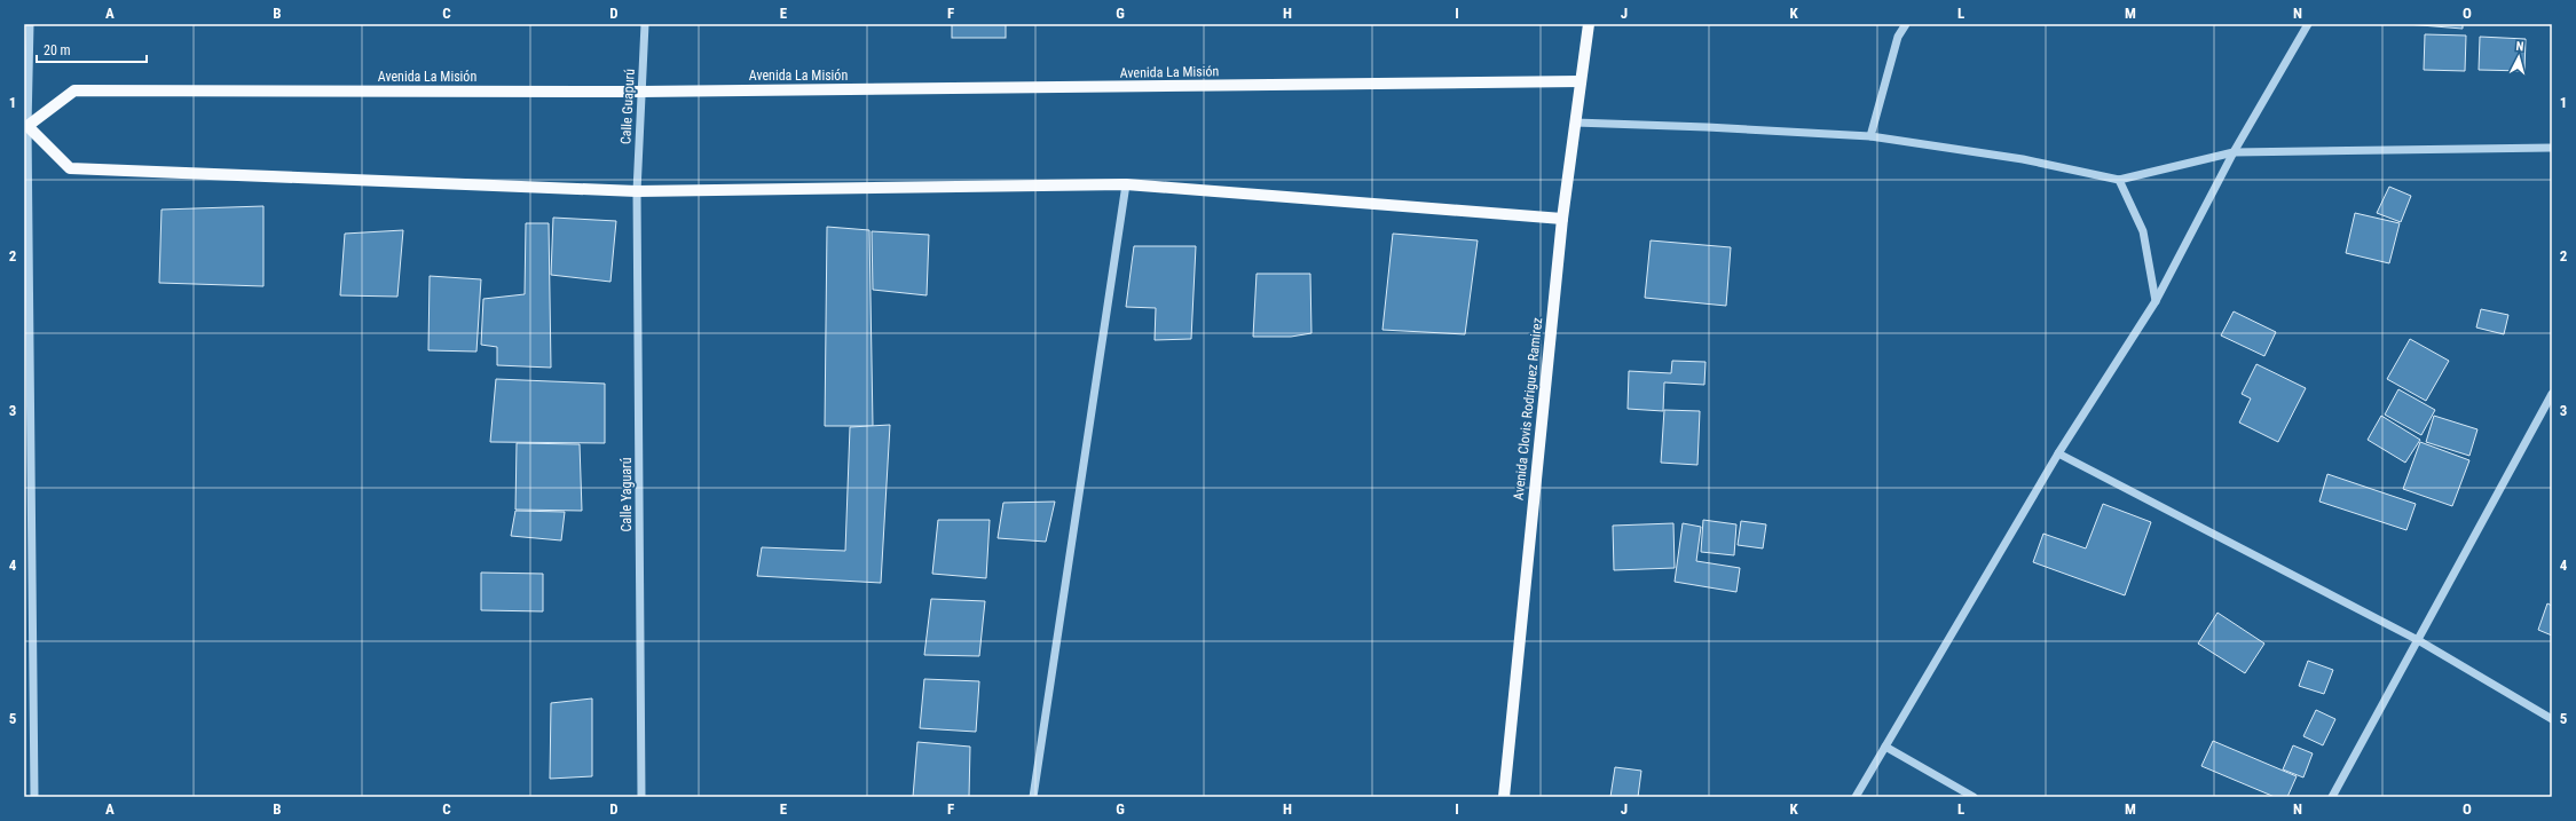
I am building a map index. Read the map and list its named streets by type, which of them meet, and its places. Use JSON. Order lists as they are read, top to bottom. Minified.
{"streets":{"main road":["Avenida La Misión","Avenida Clovis Rodriguez Ramirez"],"street":["Calle Guapurú","Calle Yaguarú"]},"crossings":[["Avenida La Misión","Calle Guapurú"],["Avenida La Misión","Avenida Clovis Rodriguez Ramirez"],["Calle Guapurú","Calle Yaguarú"]],"scale_bar":"20 m","north":"top","grid":{"columns":["A","B","C","D","E","F","G","H","I","J","K","L","M","N","O"],"rows":["1","2","3","4","5"]}}
